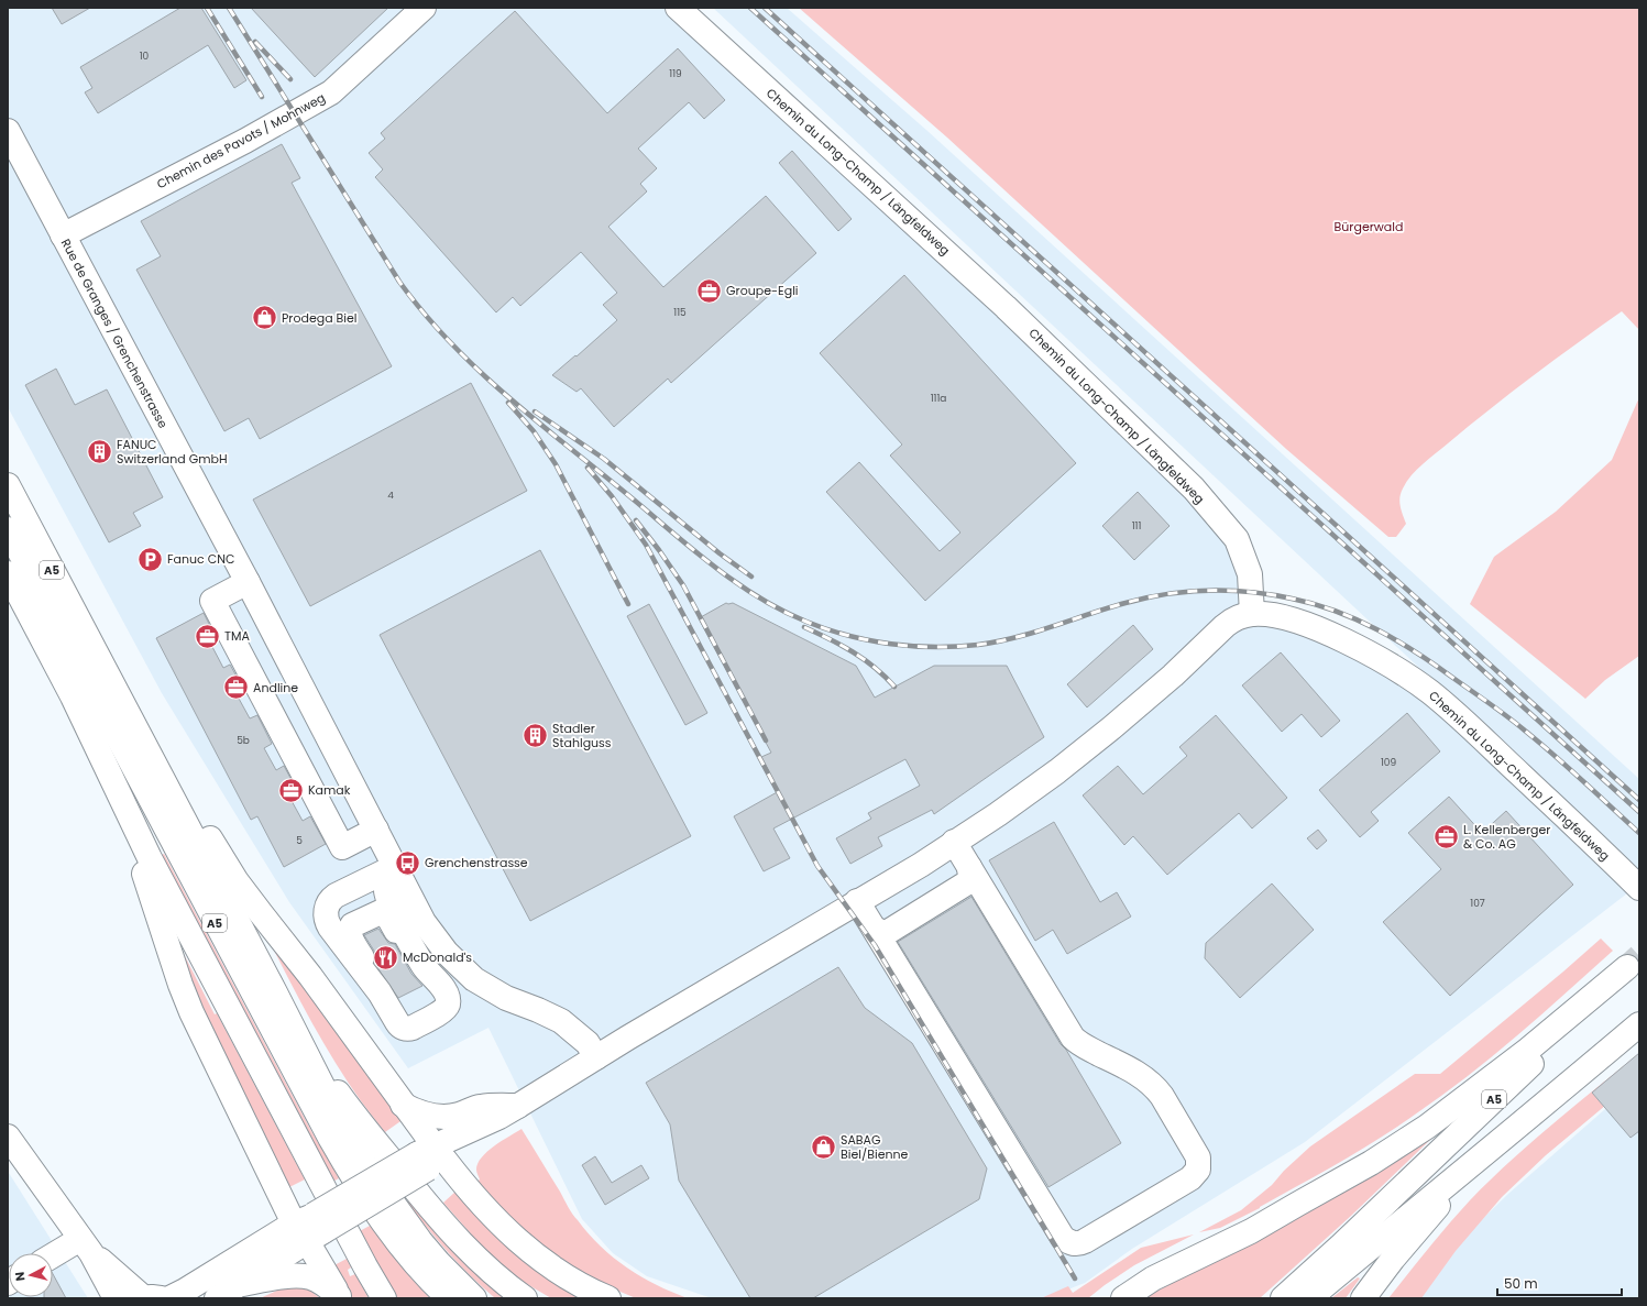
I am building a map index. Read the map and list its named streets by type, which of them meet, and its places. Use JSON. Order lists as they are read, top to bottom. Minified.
{"streets":{"main road":["Chemin des Pavots / Mohnweg","Chemin du Long-Champ / Längfeldweg","Rue de Granges / Grenchenstrasse","A5"]},"crossings":[["Chemin des Pavots / Mohnweg","Rue de Granges / Grenchenstrasse"]],"parks":["Bürgerwald"],"places":{"office":["Groupe-Egli","TMA","Andline","Kamak","L. Kellenberger & Co. AG"],"shop":["Prodega Biel","SABAG Biel/Bienne"],"building":["FANUC Switzerland GmbH","Stadler Stahlguss"],"parking":["Fanuc CNC"],"bus stop":["Grenchenstrasse"],"restaurant":["McDonald's"]},"house_numbers":["10","119","115","111a","4","111","5b","109","5","107"],"scale_bar":"50 m","north":"left"}
